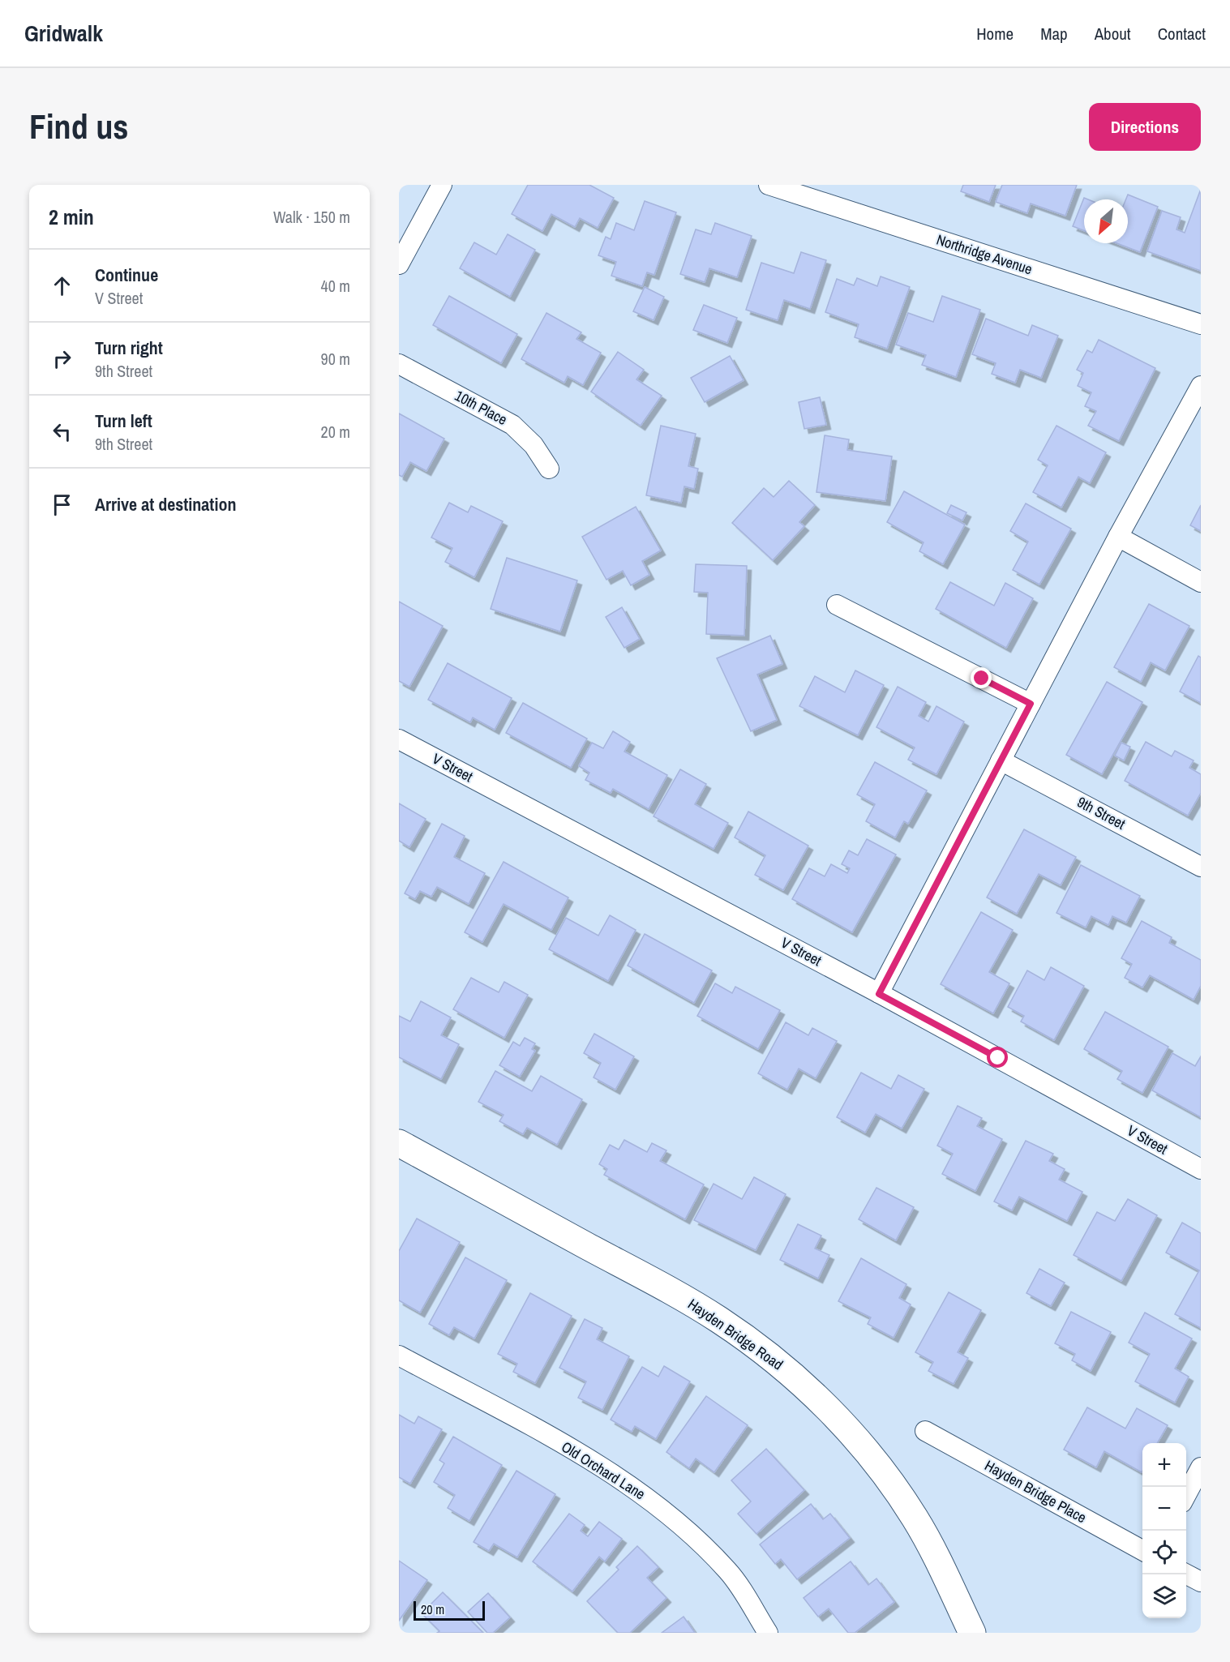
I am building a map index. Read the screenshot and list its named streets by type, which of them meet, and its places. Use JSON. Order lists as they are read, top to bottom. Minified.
{"streets":{"street":["Northridge Avenue","10th Place","V Street","9th Street","Hayden Bridge Road","Old Orchard Lane","Hayden Bridge Place"]},"scale_bar":"20 m","north":"bottom left","page":{"header":"Gridwalk","nav":["Home","Map","About","Contact"],"buttons":"Directions","title":"Find us","heading":["2 min","Walk · 150 m"],"list":[["Continue","V Street","40 m"],["Turn right","9th Street","90 m"],["Turn left","9th Street","20 m"],"Arrive at destination"],"map_buttons":["+","−"],"scale":"20 m"}}
